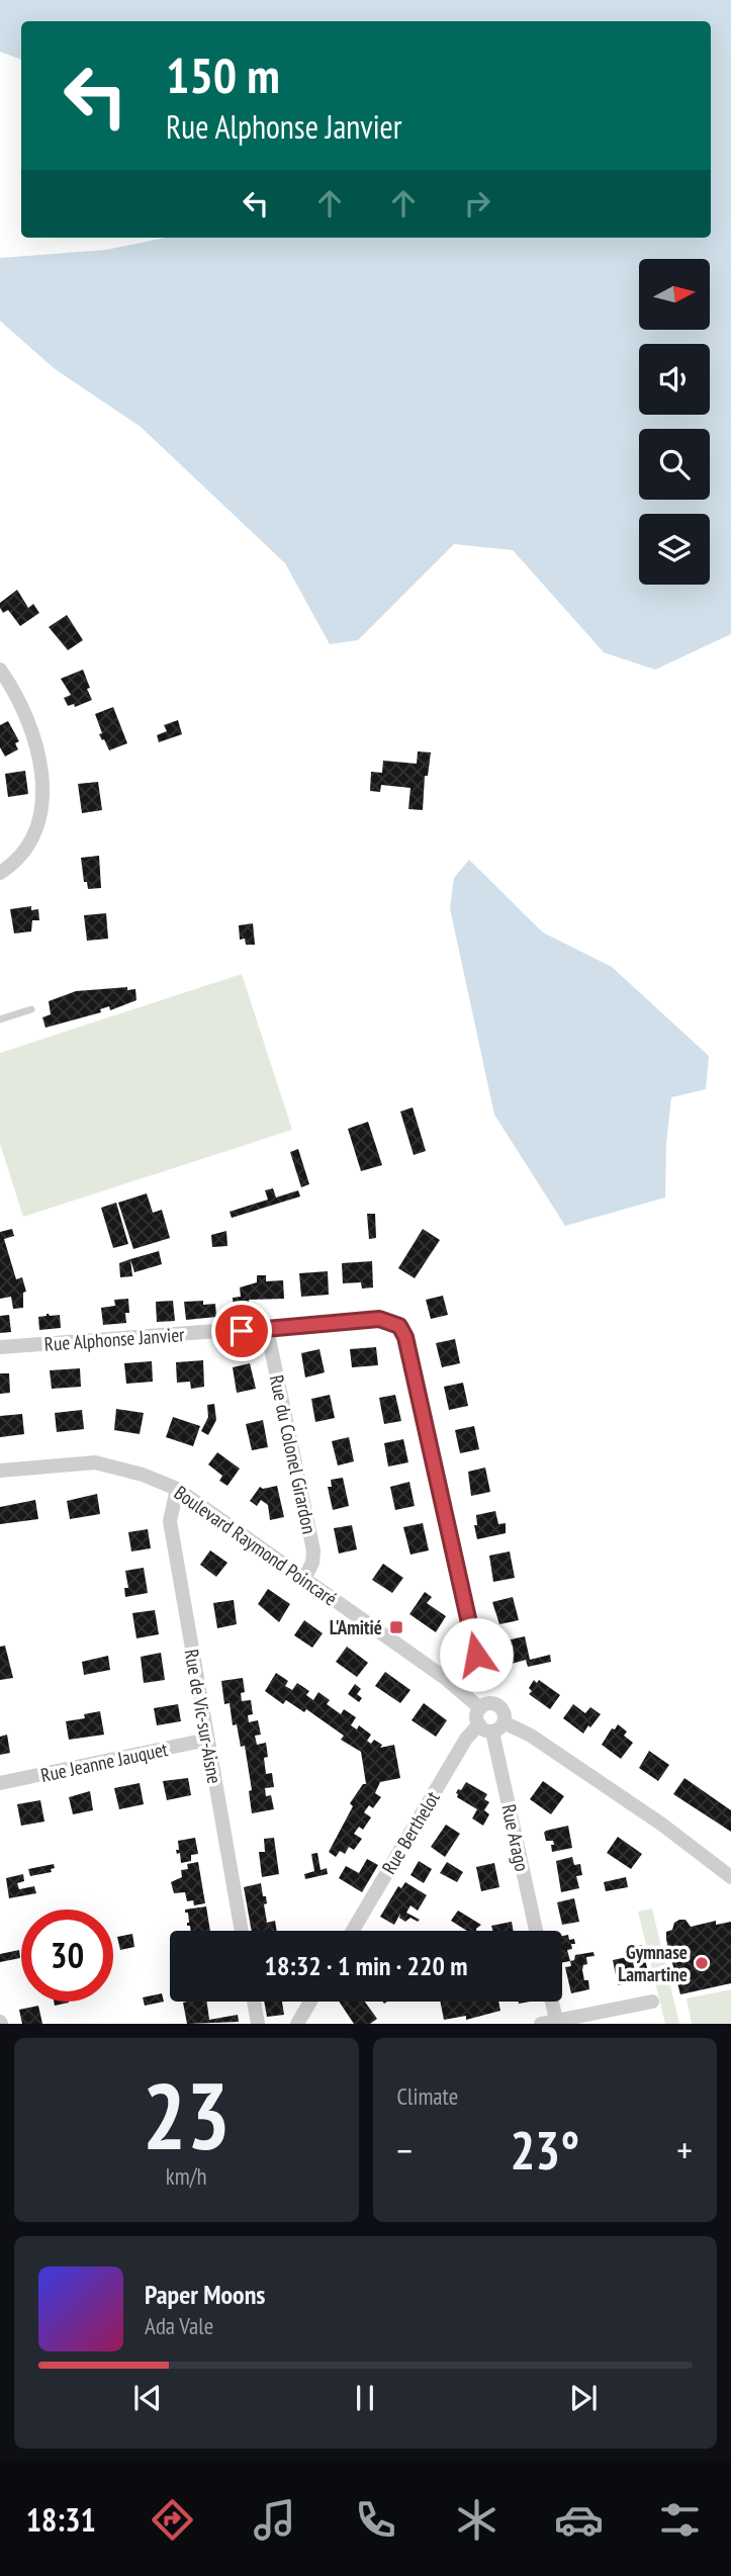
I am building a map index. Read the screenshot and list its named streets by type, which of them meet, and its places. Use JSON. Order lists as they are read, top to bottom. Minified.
{"streets":{"street":["Rue Alphonse Janvier","Rue du Colonel Girardon","Boulevard Raymond Poincaré","Rue de Vic-sur-Aisne","Rue Jeanne Jauquet","Rue Berthelot","Rue Arago"]},"crossings":[["Rue Alphonse Janvier","Rue du Colonel Girardon"],["Rue Alphonse Janvier","Boulevard Raymond Poincaré"],["Rue du Colonel Girardon","Boulevard Raymond Poincaré"],["Boulevard Raymond Poincaré","Rue de Vic-sur-Aisne"],["Boulevard Raymond Poincaré","Rue Berthelot"],["Boulevard Raymond Poincaré","Rue Arago"],["Rue de Vic-sur-Aisne","Rue Jeanne Jauquet"],["Rue Berthelot","Rue Arago"]],"places":{"transit":["L'Amitié"],"other":["Gymnase Lamartine"]},"north":"right","page":{"turn":["150 m","Rue Alphonse Janvier"],"limit":"30","trip":"18:32 · 1 min · 220 m","tile":[["23","km/h"],"Climate"],"heat":["−","23°","+"],"song":["Paper Moons","Ada Vale"],"tabs":"18:31"}}
